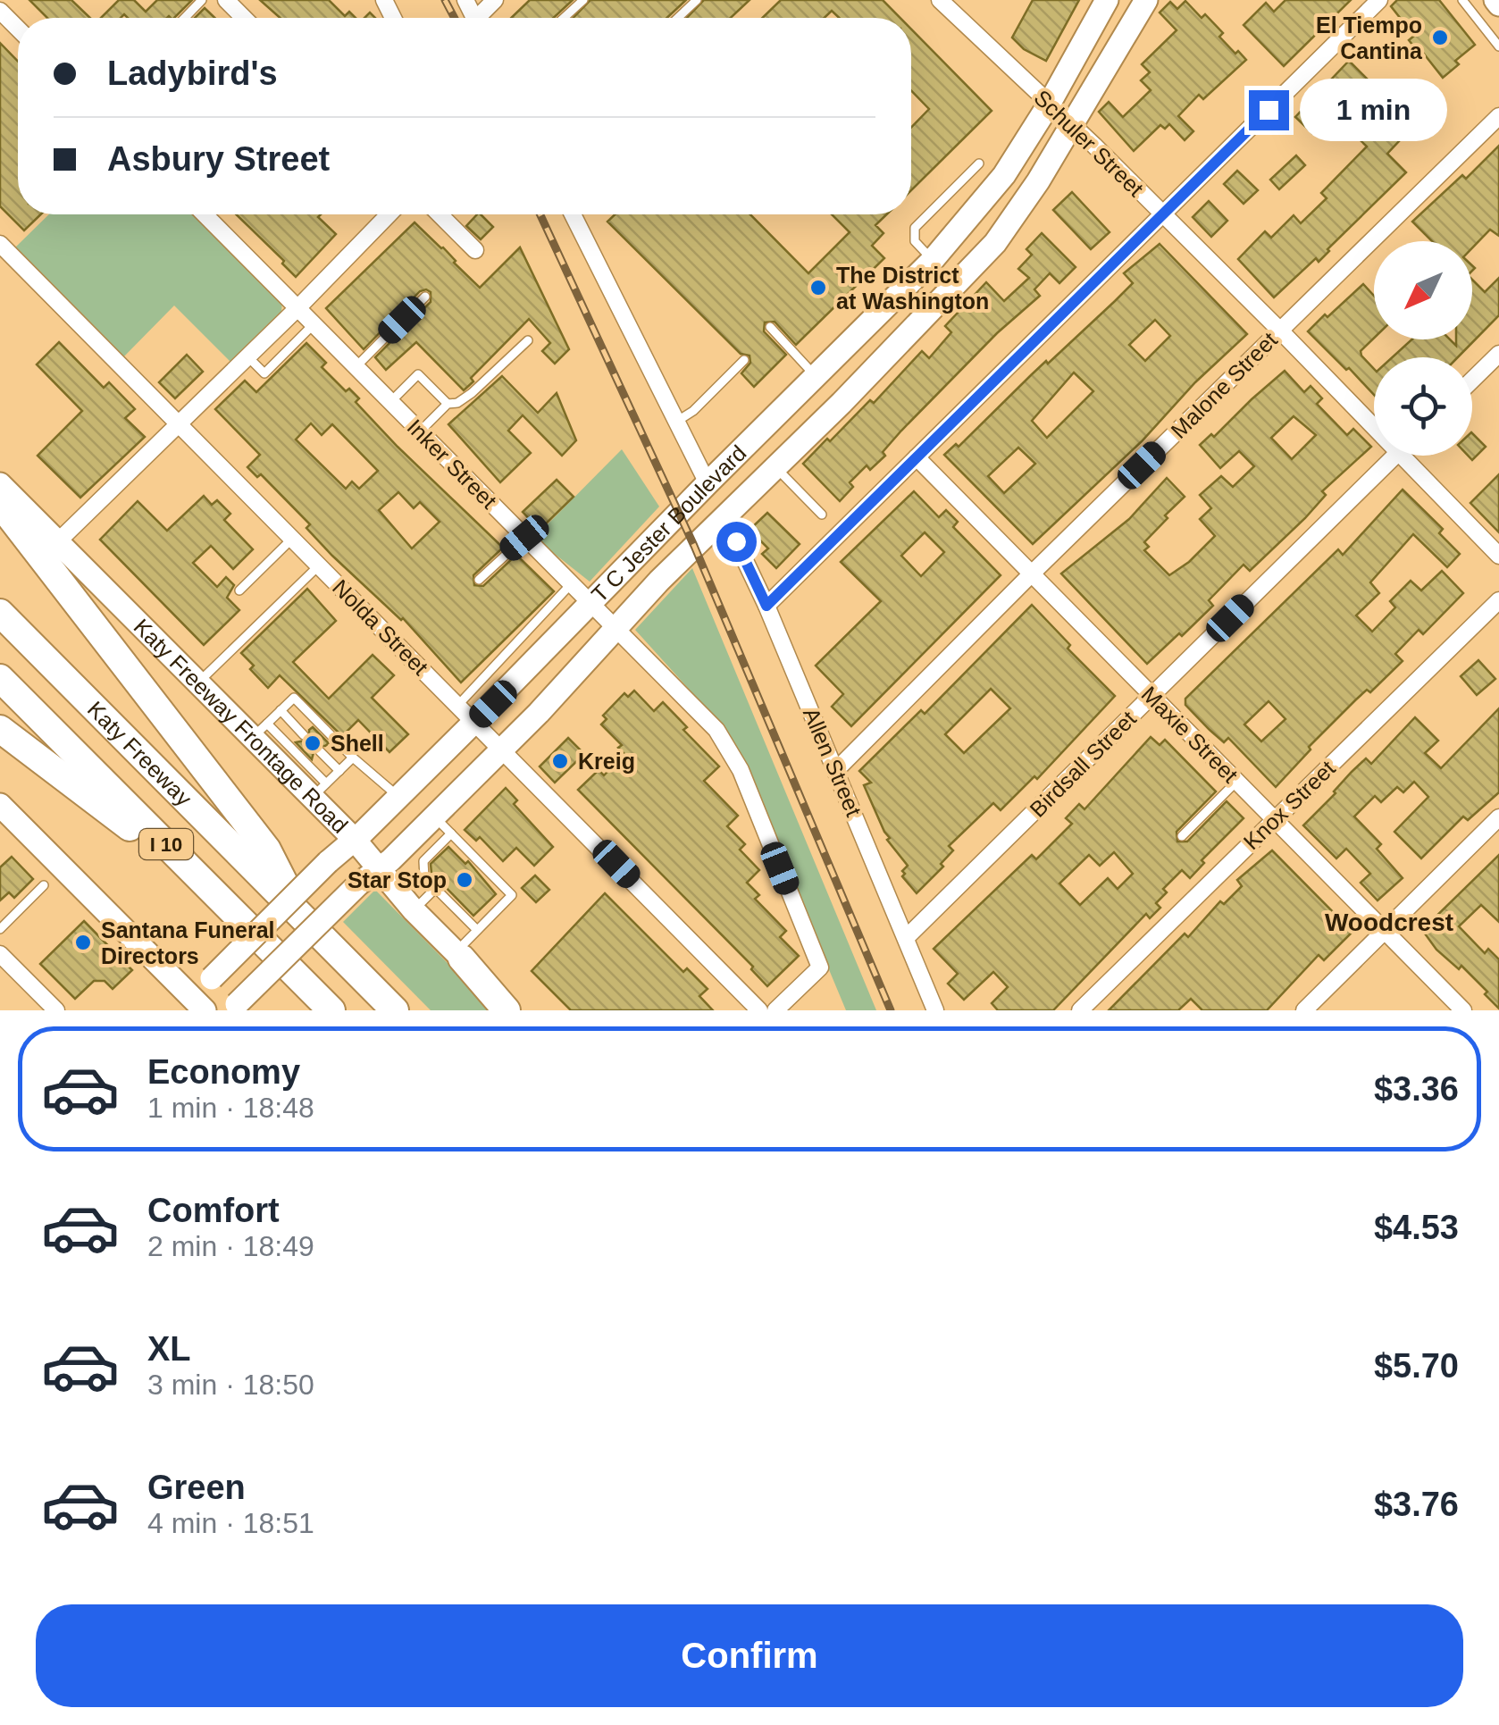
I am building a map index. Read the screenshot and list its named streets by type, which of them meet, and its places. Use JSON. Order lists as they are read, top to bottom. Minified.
{"streets":{"highway":["Katy Freeway","I 10"],"main road":["T C Jester Boulevard","Katy Freeway Frontage Road"],"street":["Schuler Street","Malone Street","Inker Street","Nolda Street","Maxie Street","Allen Street","Birdsall Street","Knox Street"]},"crossings":[["Schuler Street","Malone Street"],["Schuler Street","T C Jester Boulevard"],["Malone Street","Maxie Street"],["Malone Street","Allen Street"],["Inker Street","T C Jester Boulevard"],["T C Jester Boulevard","Nolda Street"],["T C Jester Boulevard","Katy Freeway Frontage Road"],["T C Jester Boulevard","Allen Street"],["Maxie Street","Birdsall Street"],["Maxie Street","Knox Street"],["Allen Street","Birdsall Street"]],"districts":["Woodcrest"],"places":["El Tiempo Cantina","The District at Washington","Shell","Kreig","Star Stop","Santana Funeral Directors"],"north":"bottom left","page":{"banner":["Ladybird's","Asbury Street"],"bubble":"1 min","list":[{"name":"Economy","note":"1 min · 18:48","value":"$3.36"},{"name":"Comfort","note":"2 min · 18:49","value":"$4.53"},{"name":"XL","note":"3 min · 18:50","value":"$5.70"},{"name":"Green","note":"4 min · 18:51","value":"$3.76"}],"buttons":"Confirm"}}
